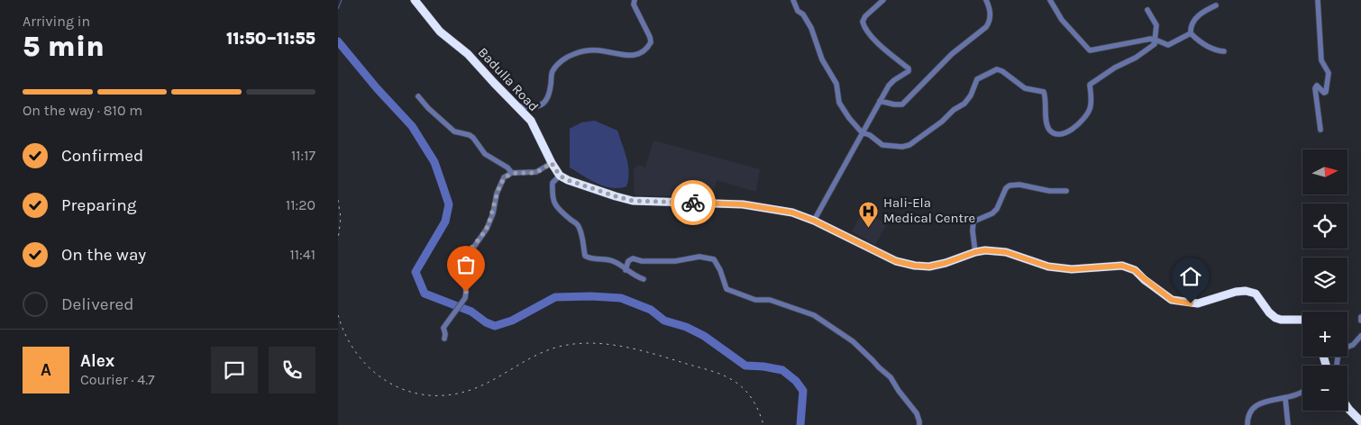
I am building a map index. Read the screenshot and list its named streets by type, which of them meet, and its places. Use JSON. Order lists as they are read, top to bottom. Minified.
{"streets":{"highway":["Badulla Road"]},"places":{"hospital":["Hali-Ela Medical Centre"]},"north":"right","page":{"heading":["5 min","Arriving in","11:50–11:55"],"panel":["Alex","Courier · 4.7"],"bar":"On the way · 810 m","list":[["Confirmed","11:17"],["Preparing","11:20"],["On the way","11:41"],"Delivered"],"map_buttons":["+","−"],"round":"A"}}
